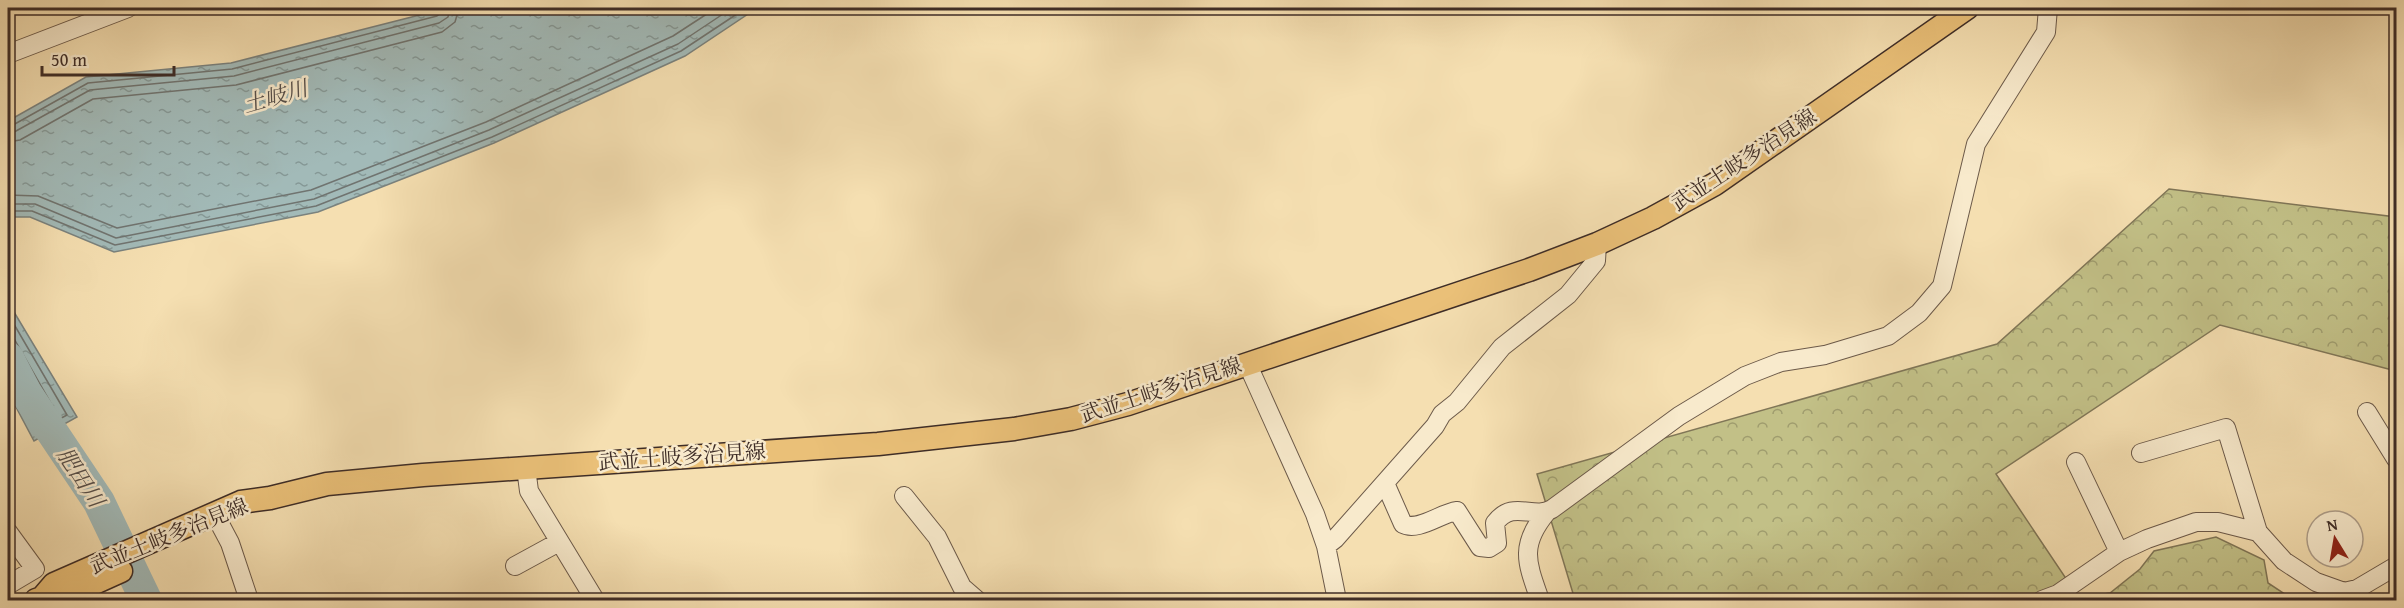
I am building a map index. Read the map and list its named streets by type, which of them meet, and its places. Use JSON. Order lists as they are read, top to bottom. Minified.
{"streets":{"main road":["武並土岐多治見線"]},"water":["土岐川","肥田川"],"scale_bar":"50 m","north":"top"}
